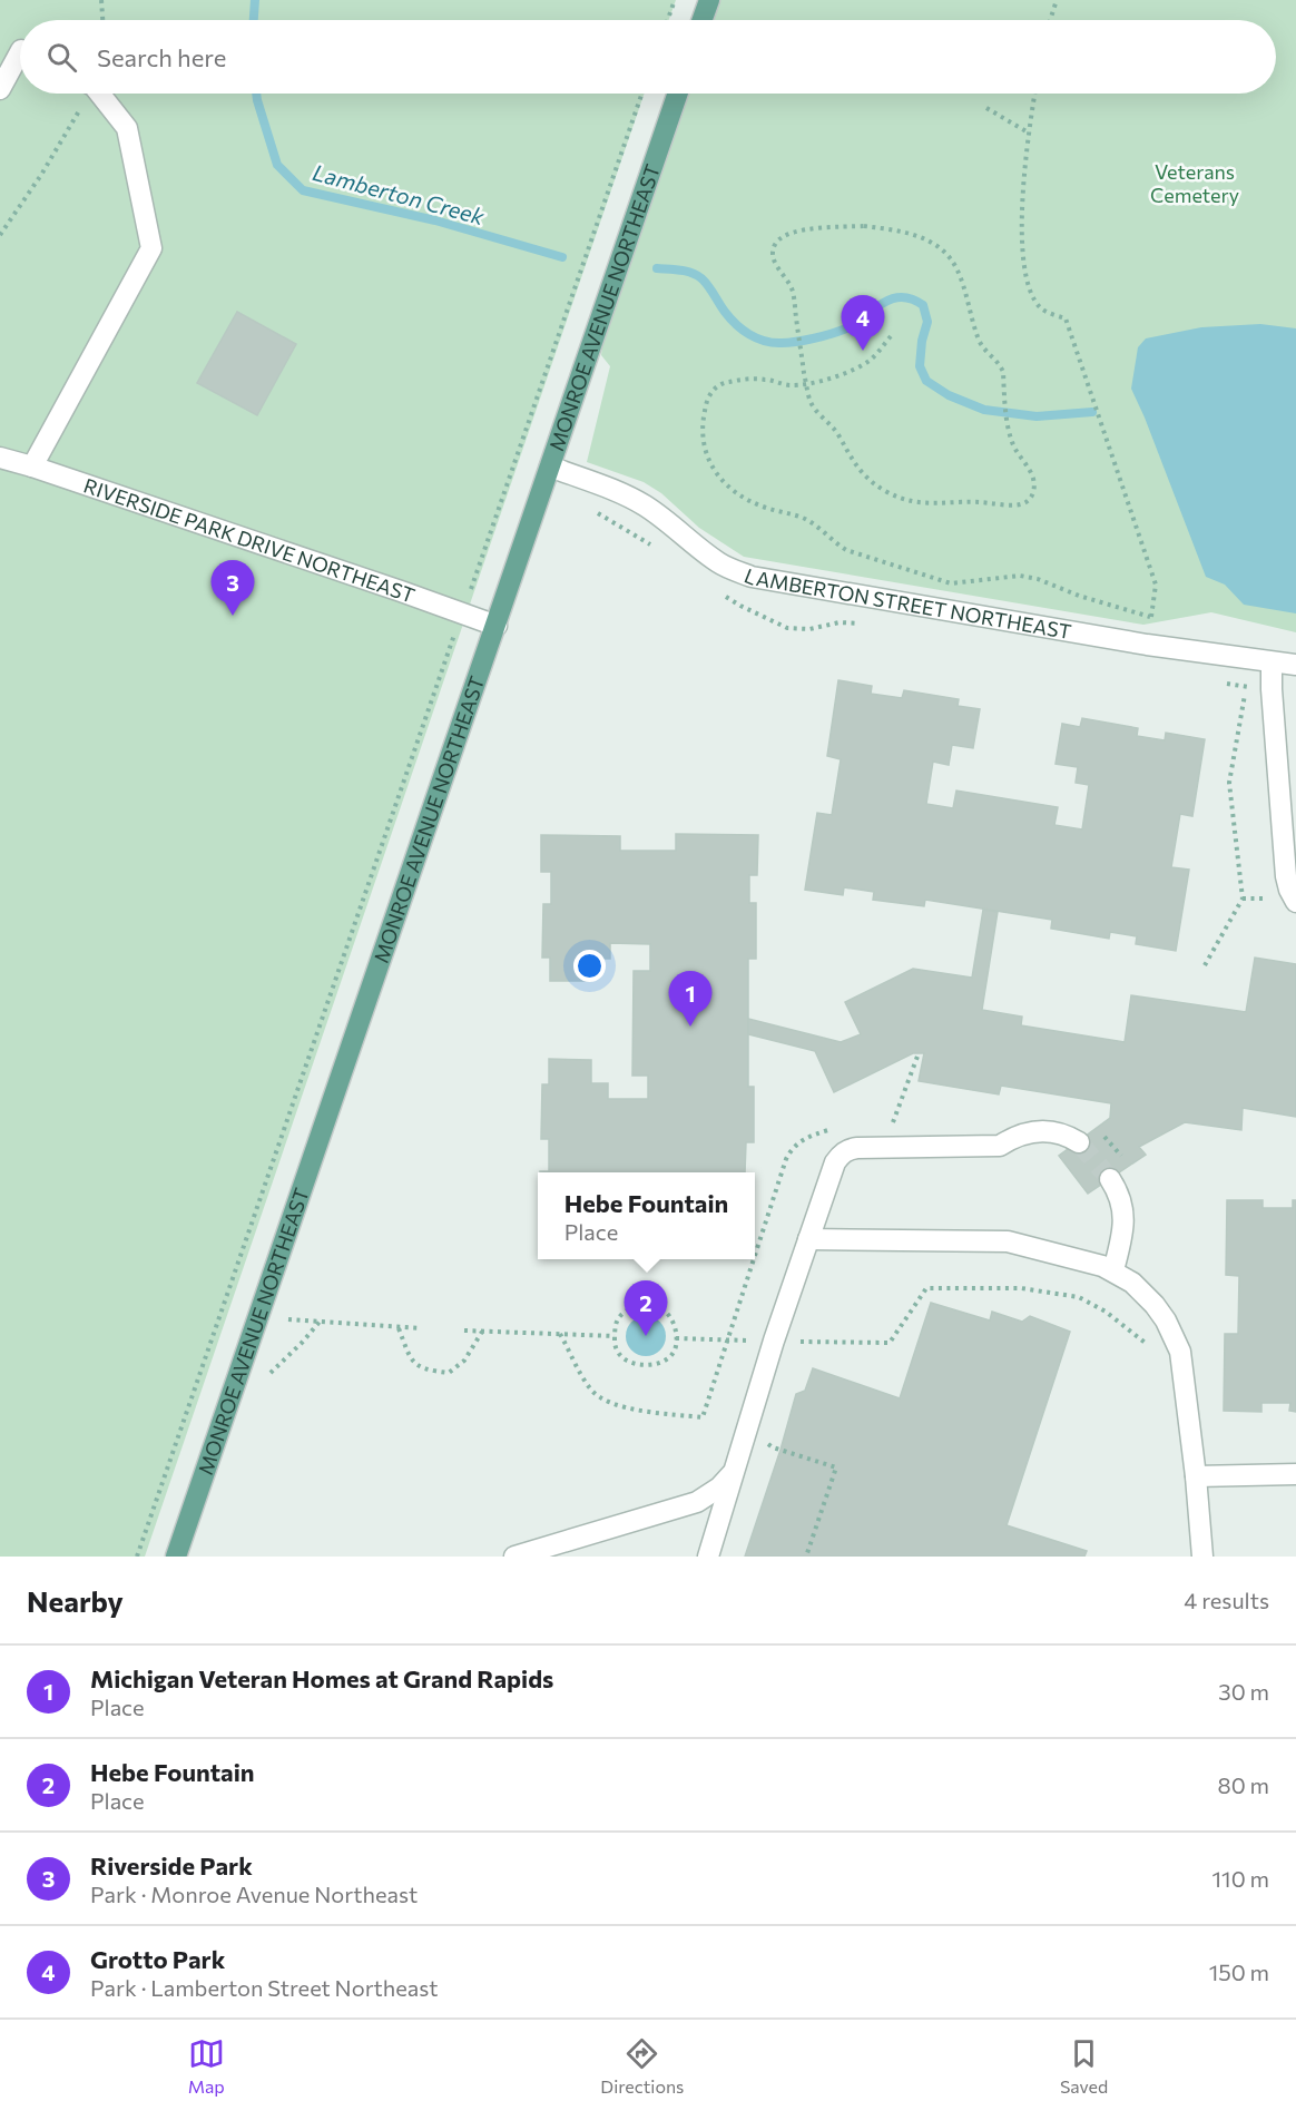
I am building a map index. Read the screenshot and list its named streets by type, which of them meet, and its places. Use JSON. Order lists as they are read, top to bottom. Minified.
{"streets":{"main road":["MONROE AVENUE NORTHEAST"],"street":["RIVERSIDE PARK DRIVE NORTHEAST","LAMBERTON STREET NORTHEAST"]},"crossings":[["MONROE AVENUE NORTHEAST","RIVERSIDE PARK DRIVE NORTHEAST"],["MONROE AVENUE NORTHEAST","LAMBERTON STREET NORTHEAST"]],"water":["Lamberton Creek"],"parks":["Veterans Cemetery"],"page":{"search":"Search here","pins":["4","3","1","2"],"popup":["Hebe Fountain","Place"],"heading":["Nearby","4 results"],"list":[{"mark":"1","name":"Michigan Veteran Homes at Grand Rapids","note":"Place","value":"30 m"},{"mark":"2","name":"Hebe Fountain","note":"Place","value":"80 m"},{"mark":"3","name":"Riverside Park","note":"Park · Monroe Avenue Northeast","value":"110 m"},{"mark":"4","name":"Grotto Park","note":"Park · Lamberton Street Northeast","value":"150 m"}],"nav":["Map","Directions","Saved"]}}
